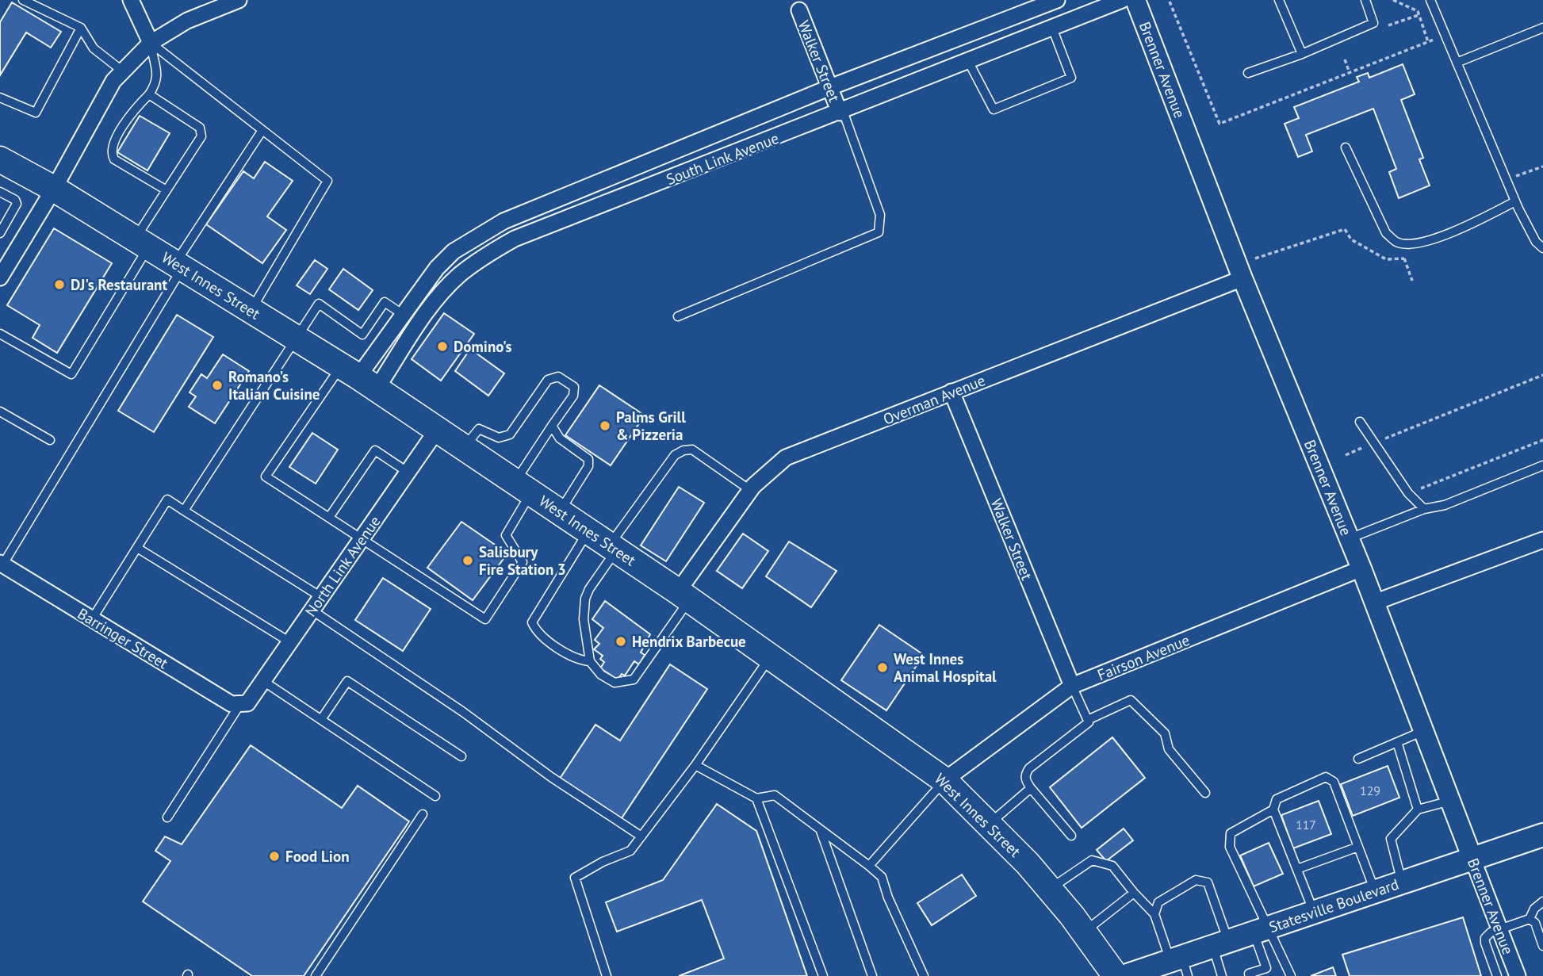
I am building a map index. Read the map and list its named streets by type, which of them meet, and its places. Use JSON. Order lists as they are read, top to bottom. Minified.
{"streets":{"main road":["West Innes Street","Statesville Boulevard"],"street":["Walker Street","Brenner Avenue","South Link Avenue","Overman Avenue","North Link Avenue","Barringer Street","Fairson Avenue"]},"crossings":[["Walker Street","South Link Avenue"],["Walker Street","Overman Avenue"],["Walker Street","Fairson Avenue"],["Brenner Avenue","Overman Avenue"],["Brenner Avenue","Fairson Avenue"],["Brenner Avenue","Statesville Boulevard"],["South Link Avenue","West Innes Street"],["West Innes Street","Overman Avenue"],["West Innes Street","North Link Avenue"],["West Innes Street","Fairson Avenue"],["North Link Avenue","Barringer Street"]],"places":["DJ's Restaurant","Domino's","Romano's Italian Cuisine","Palms Grill & Pizzeria","Salisbury Fire Station 3","Hendrix Barbecue","West Innes Animal Hospital","Food Lion"],"house_numbers":["129","117"]}
